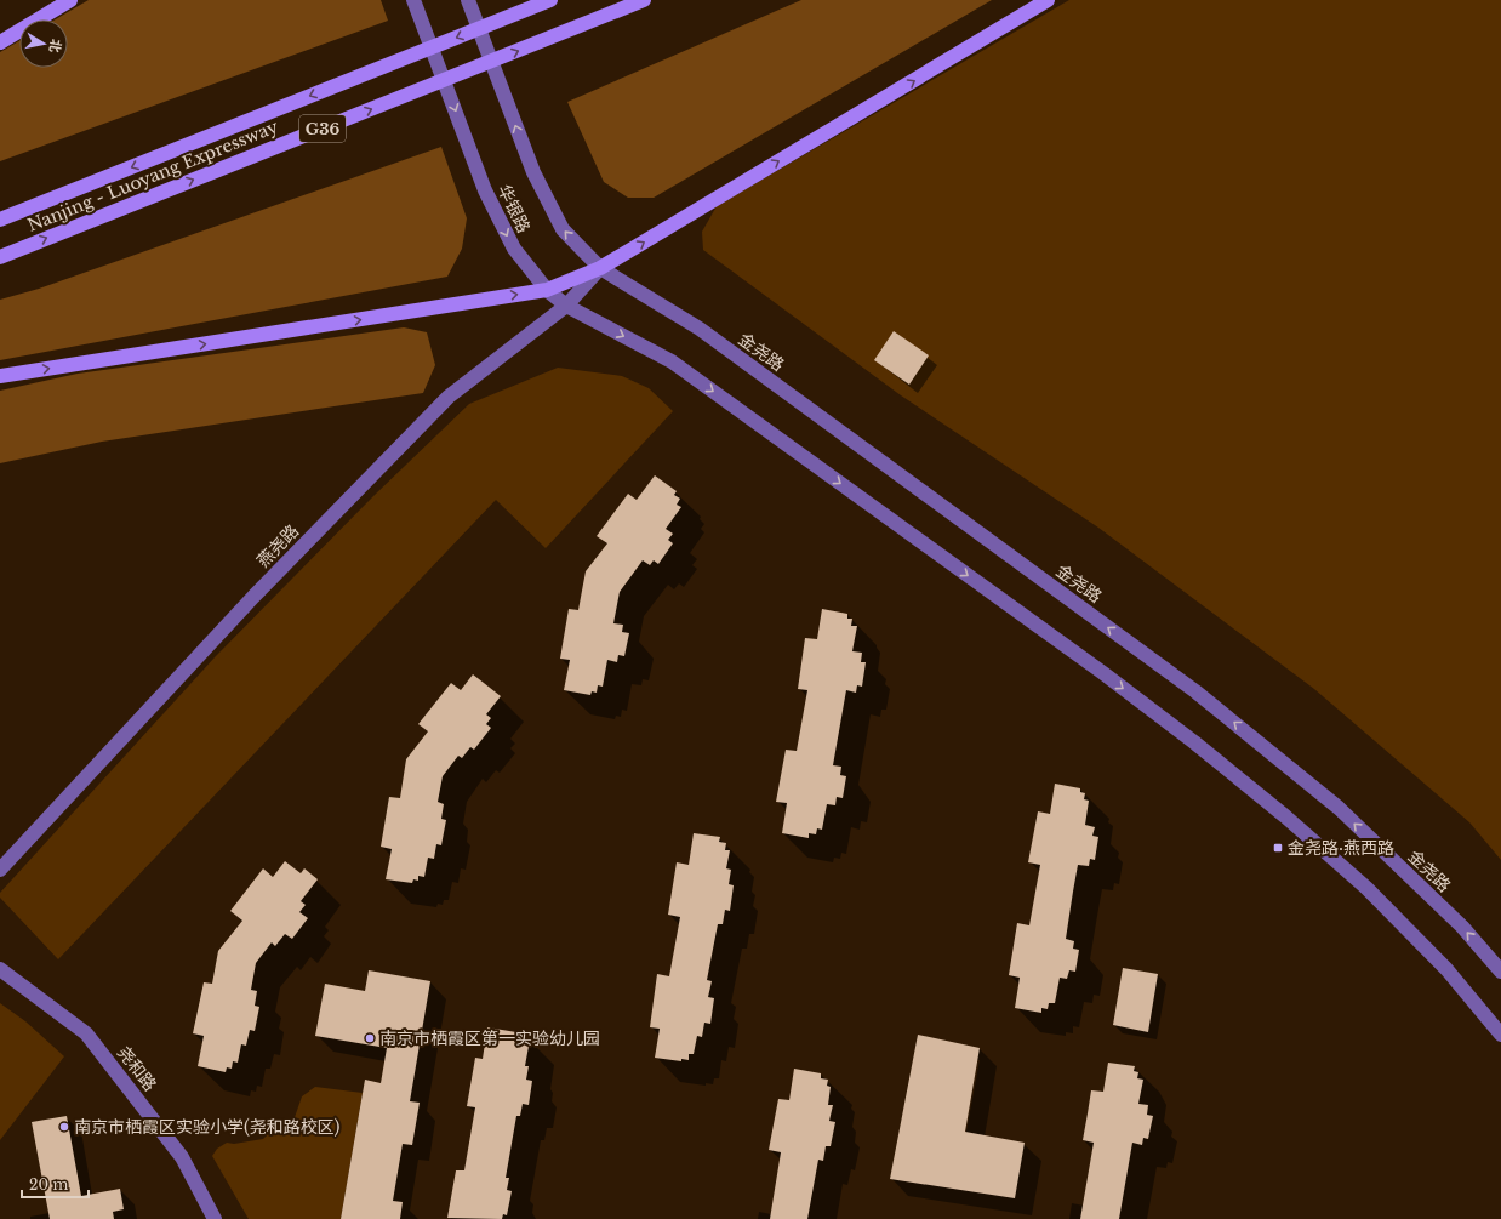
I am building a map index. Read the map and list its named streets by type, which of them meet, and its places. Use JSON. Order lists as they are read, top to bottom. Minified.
{"streets":{"highway":["G36","Nanjing - Luoyang Expressway"],"main road":["华银路","金尧路","燕尧路","尧和路"]},"crossings":[["华银路","金尧路"],["华银路","燕尧路"],["金尧路","燕尧路"]],"one_way":["金尧路"],"places":{"transit":["金尧路·燕西路"],"other":["南京市栖霞区第一实验幼儿园","南京市栖霞区实验小学(尧和路校区)"]},"scale_bar":"20 m","north":"right"}
